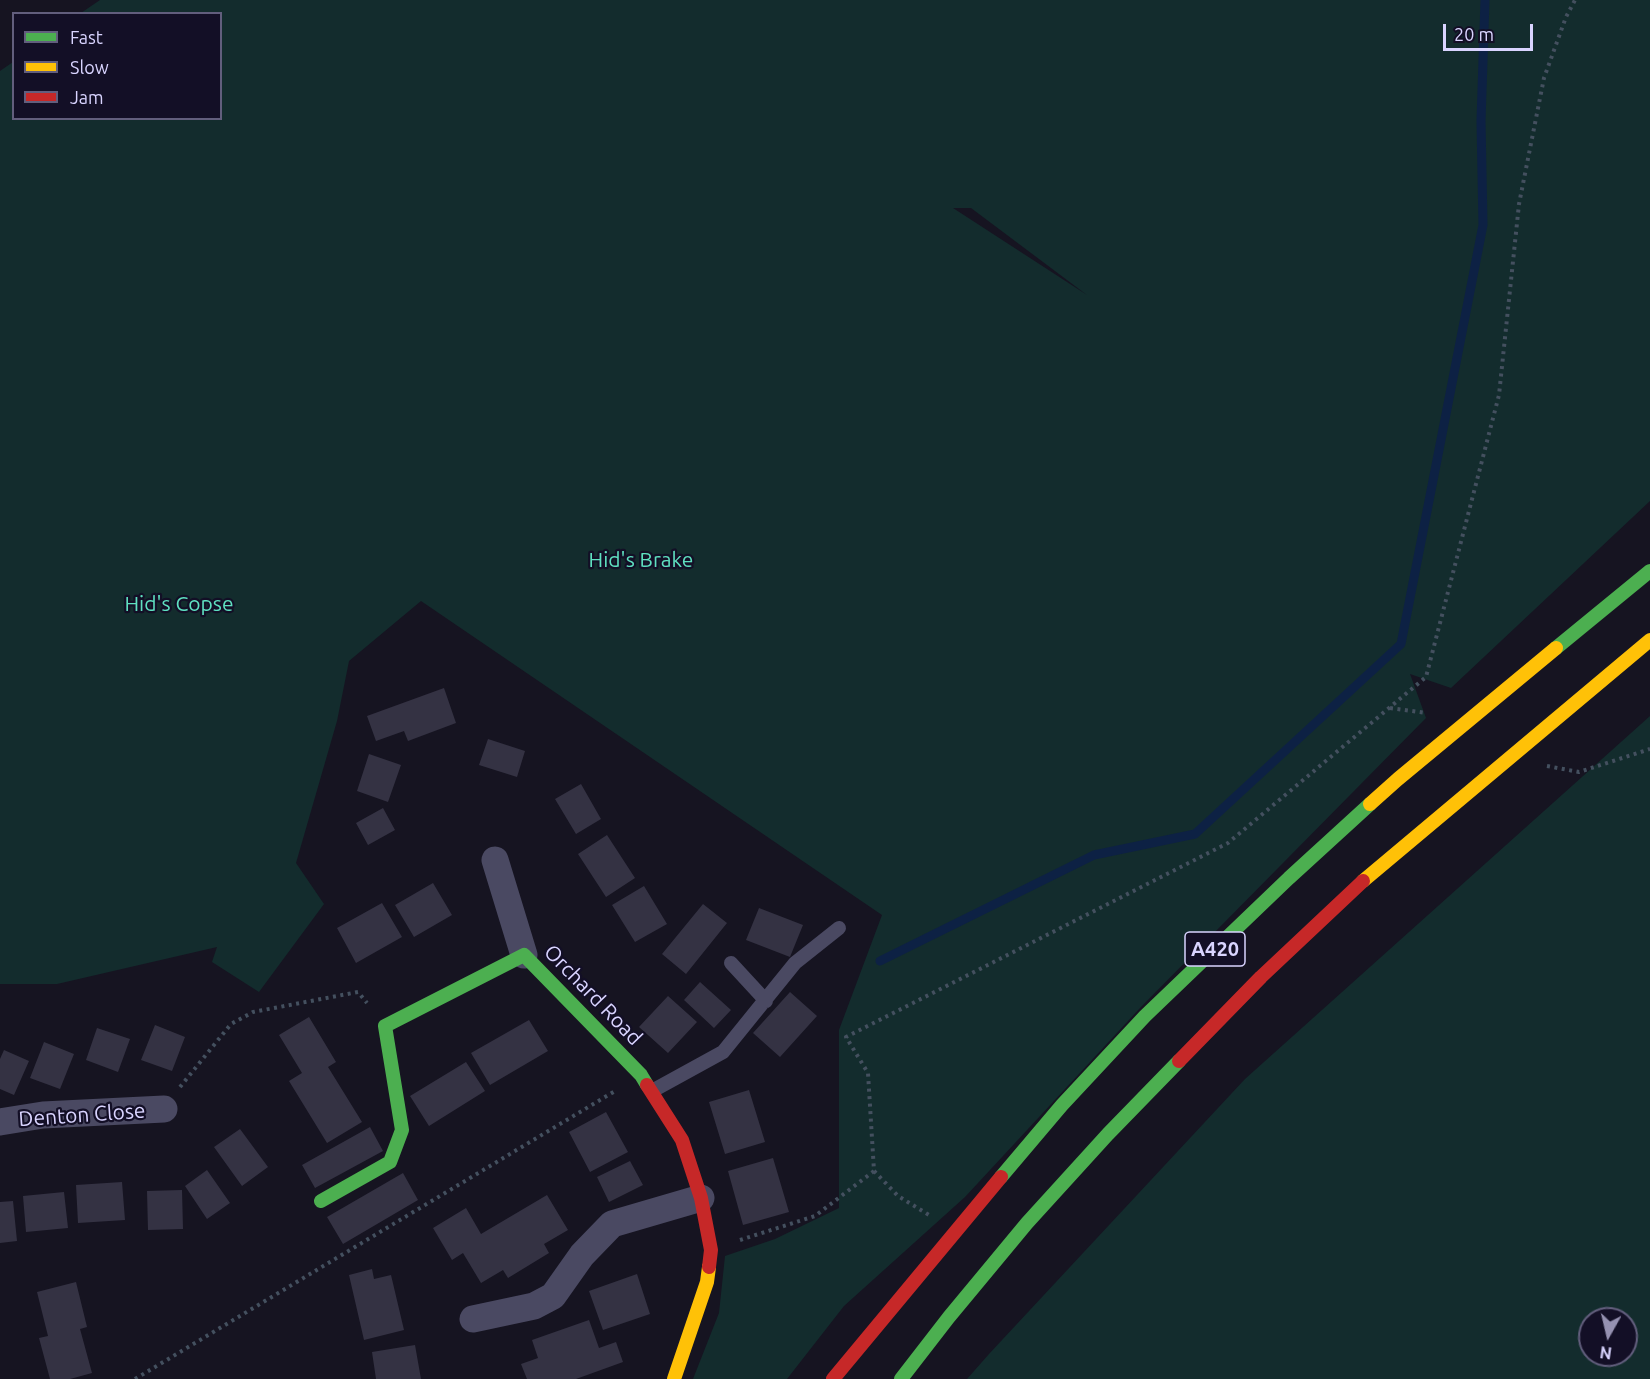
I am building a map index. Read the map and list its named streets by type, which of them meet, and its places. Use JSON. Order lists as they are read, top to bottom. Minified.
{"streets":{"main road":["A420","Orchard Road"],"street":["Denton Close"]},"parks":["Hid's Brake","Hid's Copse"],"legend":["Fast","Slow","Jam"],"scale_bar":"20 m","north":"bottom"}
